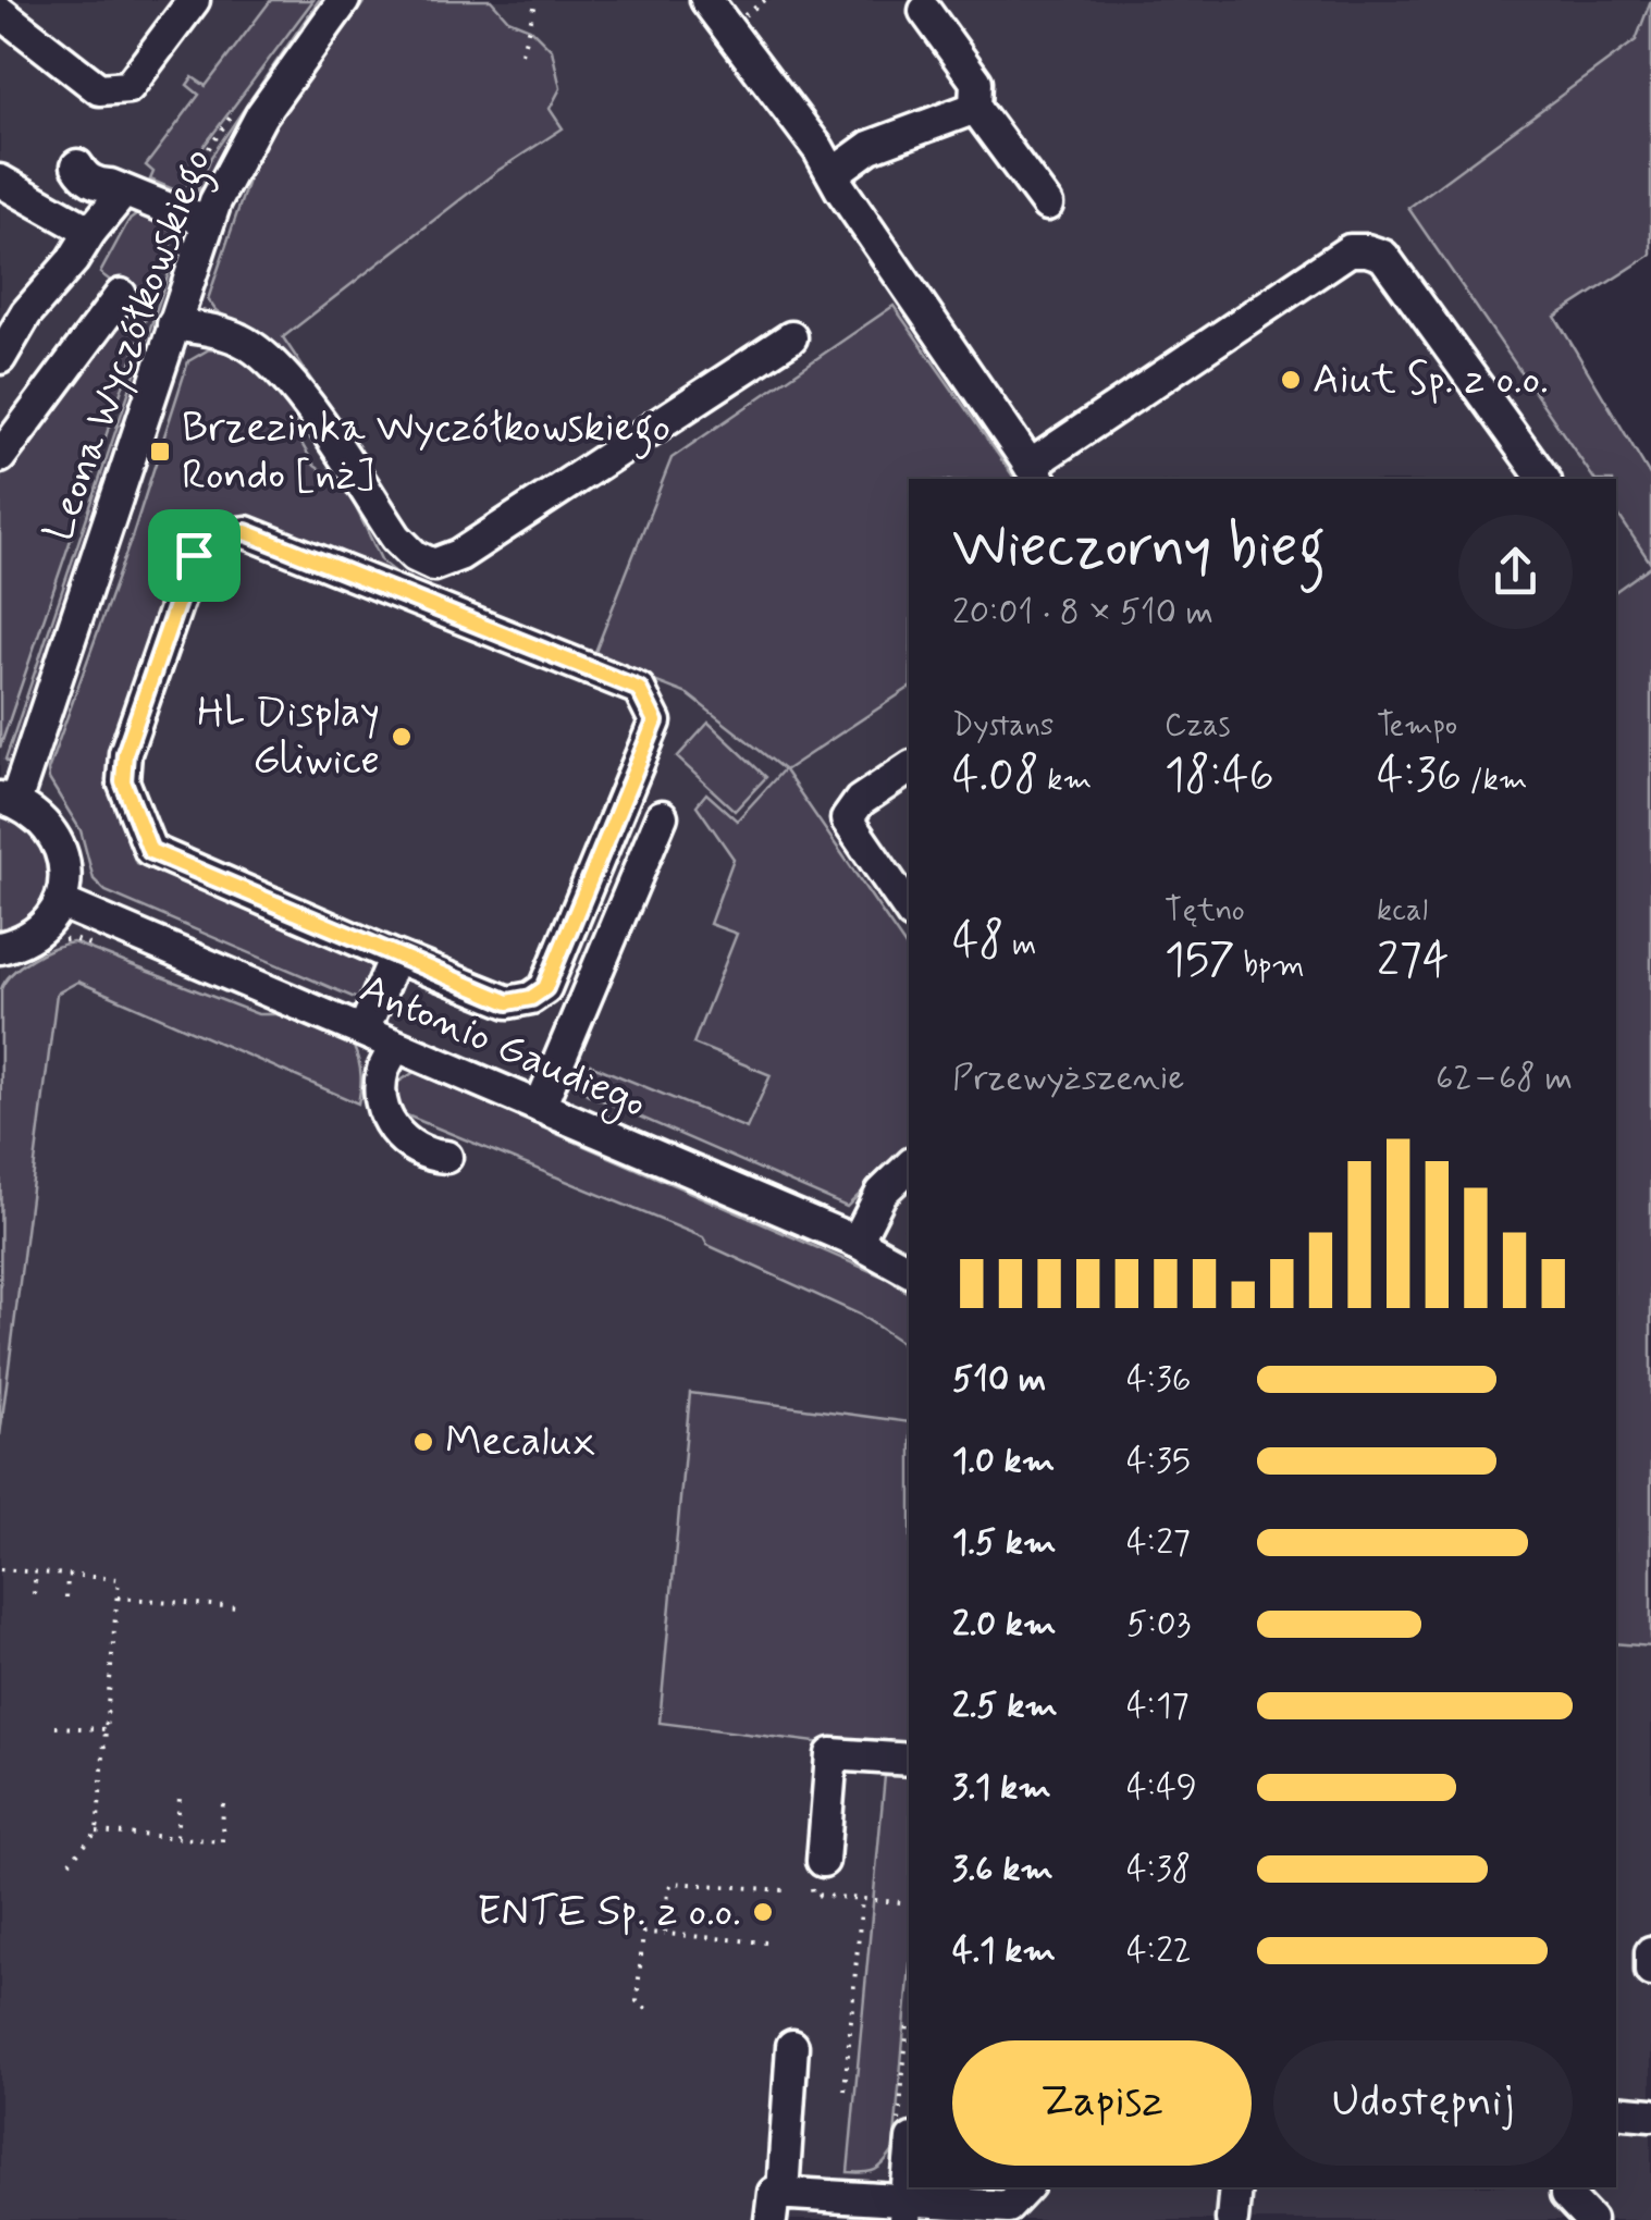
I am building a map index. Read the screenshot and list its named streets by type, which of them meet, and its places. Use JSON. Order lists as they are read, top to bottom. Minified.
{"streets":{"street":["Leona Wyczółkowskiego","Antonio Gaudiego"]},"places":{"other":["Aiut Sp. z o.o.","HL Display Gliwice","Mecalux","ENTE Sp. z o.o."],"transit":["Brzezinka Wyczółkowskiego Rondo [nż]"]},"page":{"heading":["Wieczorny bieg","20:01 · 8 × 510 m"],"stats":[["Dystans","4.08 km"],["Czas","18:46"],["Tempo","4:36 /km"],["48 m"],["Tętno","157 bpm"],["kcal","274"]],"chart":["Przewyższenie","62–68 m"],"list":[{"name":"510 m","note":"4:36"},{"name":"1.0 km","note":"4:35"},{"name":"1.5 km","note":"4:27"},{"name":"2.0 km","note":"5:03"},{"name":"2.5 km","note":"4:17"},{"name":"3.1 km","note":"4:49"},{"name":"3.6 km","note":"4:38"},{"name":"4.1 km","note":"4:22"}],"buttons":["Zapisz","Udostępnij"]}}
